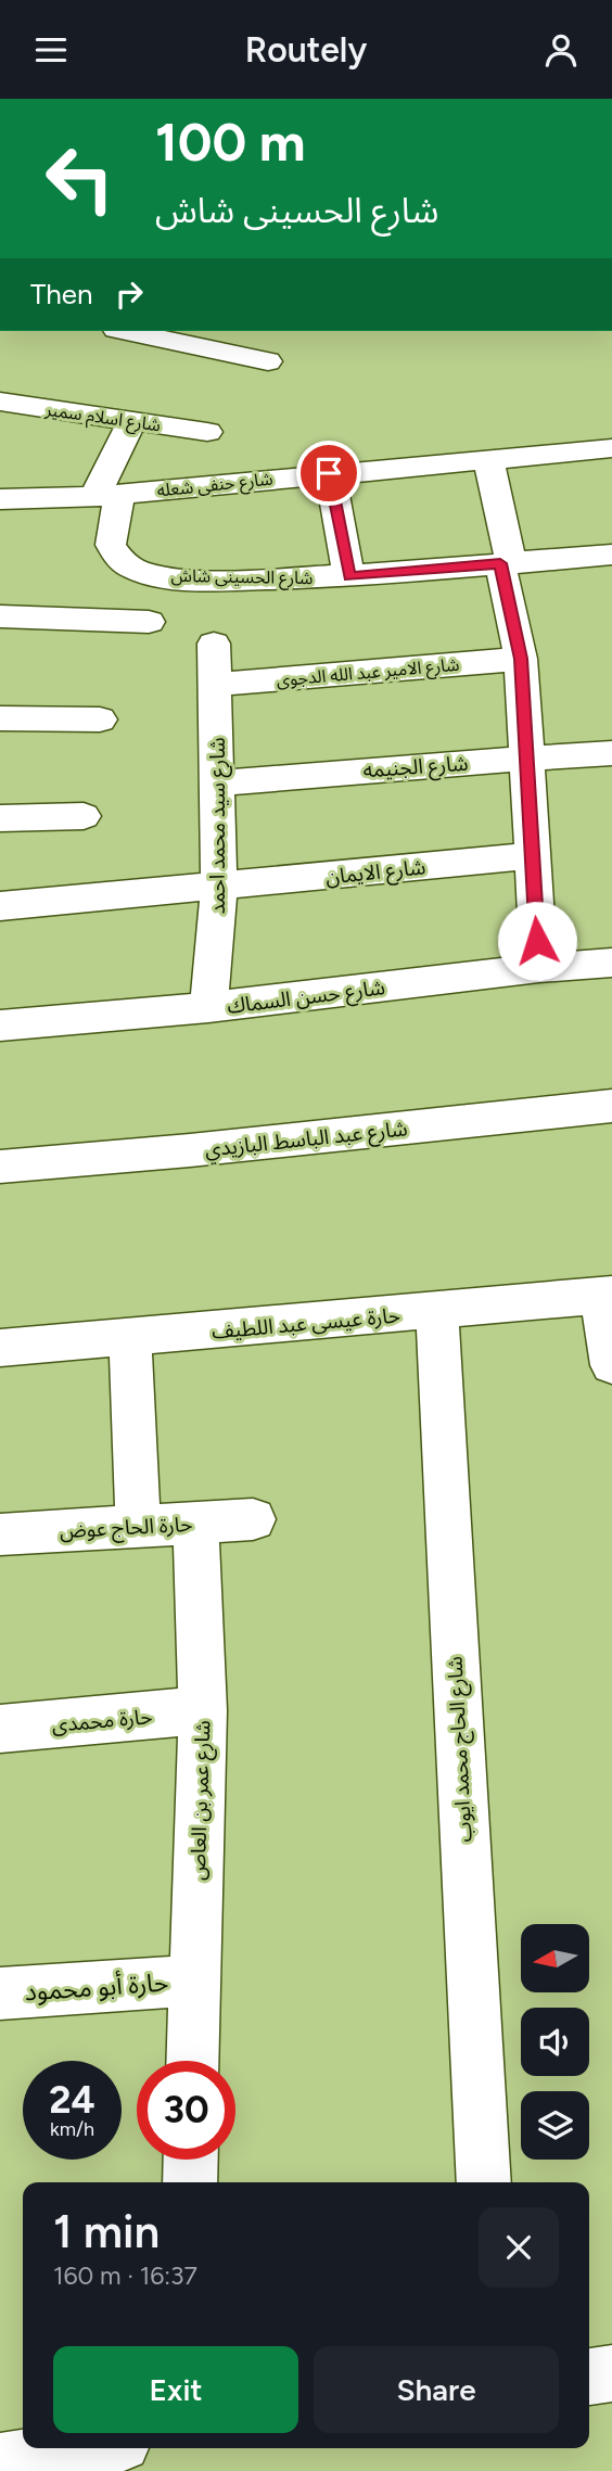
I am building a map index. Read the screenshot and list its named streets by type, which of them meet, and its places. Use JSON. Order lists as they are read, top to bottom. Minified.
{"streets":{"street":["شارع اسلام سمير","شارع حنفى شعله","شارع الحسينى شاش","شارع الامير عبد الله الدجوى","شارع الجنيمه","شارع سيد محمد احمد","شارع الايمان","شارع حسن السماك","شارع عبد الباسط البازيدي","حارة عيسى عبد اللطيف","حارة الحاج عوض","حارة محمدى","شارع الحاج محمد ايوب","شارع عمر بن العاص","حارة أبو محمود"]},"crossings":[["شارع حنفى شعله","شارع الحسينى شاش"],["شارع الامير عبد الله الدجوى","شارع سيد محمد احمد"],["شارع الجنيمه","شارع سيد محمد احمد"],["شارع سيد محمد احمد","شارع الايمان"],["شارع سيد محمد احمد","شارع حسن السماك"],["حارة عيسى عبد اللطيف","شارع الحاج محمد ايوب"],["حارة الحاج عوض","شارع عمر بن العاص"],["حارة محمدى","شارع عمر بن العاص"],["شارع عمر بن العاص","حارة أبو محمود"]],"north":"left","page":{"header":"Routely","turn":["100 m","شارع الحسينى شاش"],"then":"Then","speed":"24 km/h","limit":"30","heading":["1 min","160 m · 16:37"],"buttons":["Exit","Share"]}}
